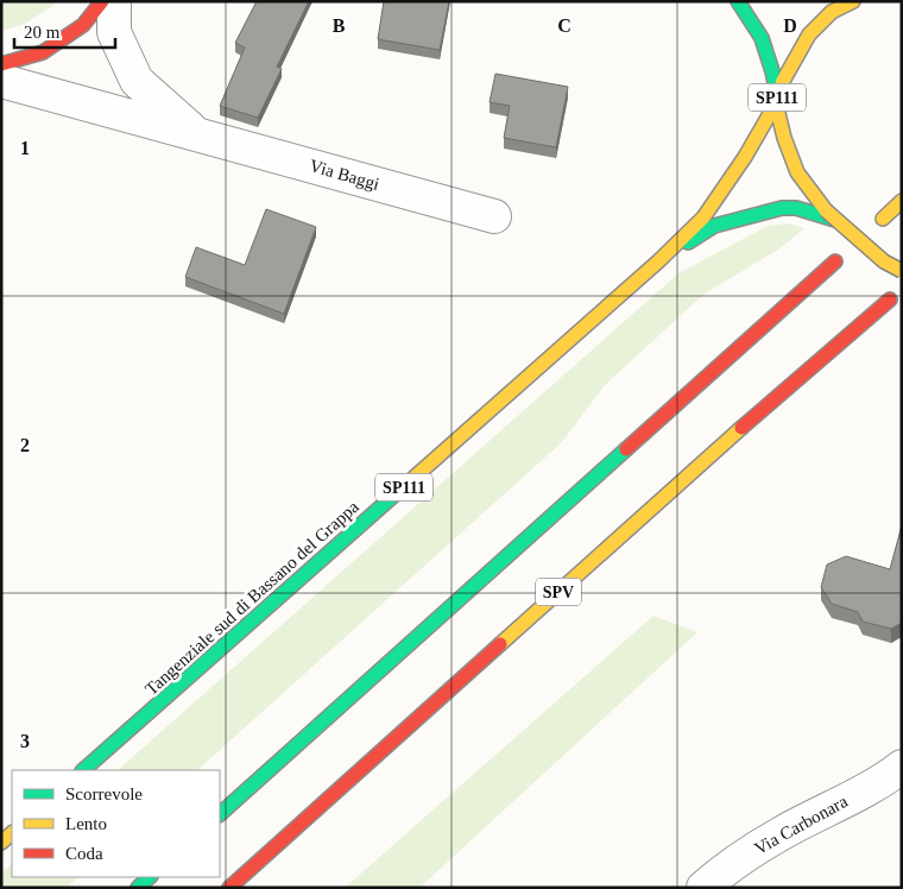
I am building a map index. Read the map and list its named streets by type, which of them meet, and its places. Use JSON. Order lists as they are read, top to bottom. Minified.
{"streets":{"main road":["SP111","SPV","Tangenziale sud di Bassano del Grappa"],"street":["Via Baggi","Via Carbonara"]},"legend":["Scorrevole","Lento","Coda"],"scale_bar":"20 m","grid":{"columns":["B","C","D"],"rows":["1","2","3"]}}
